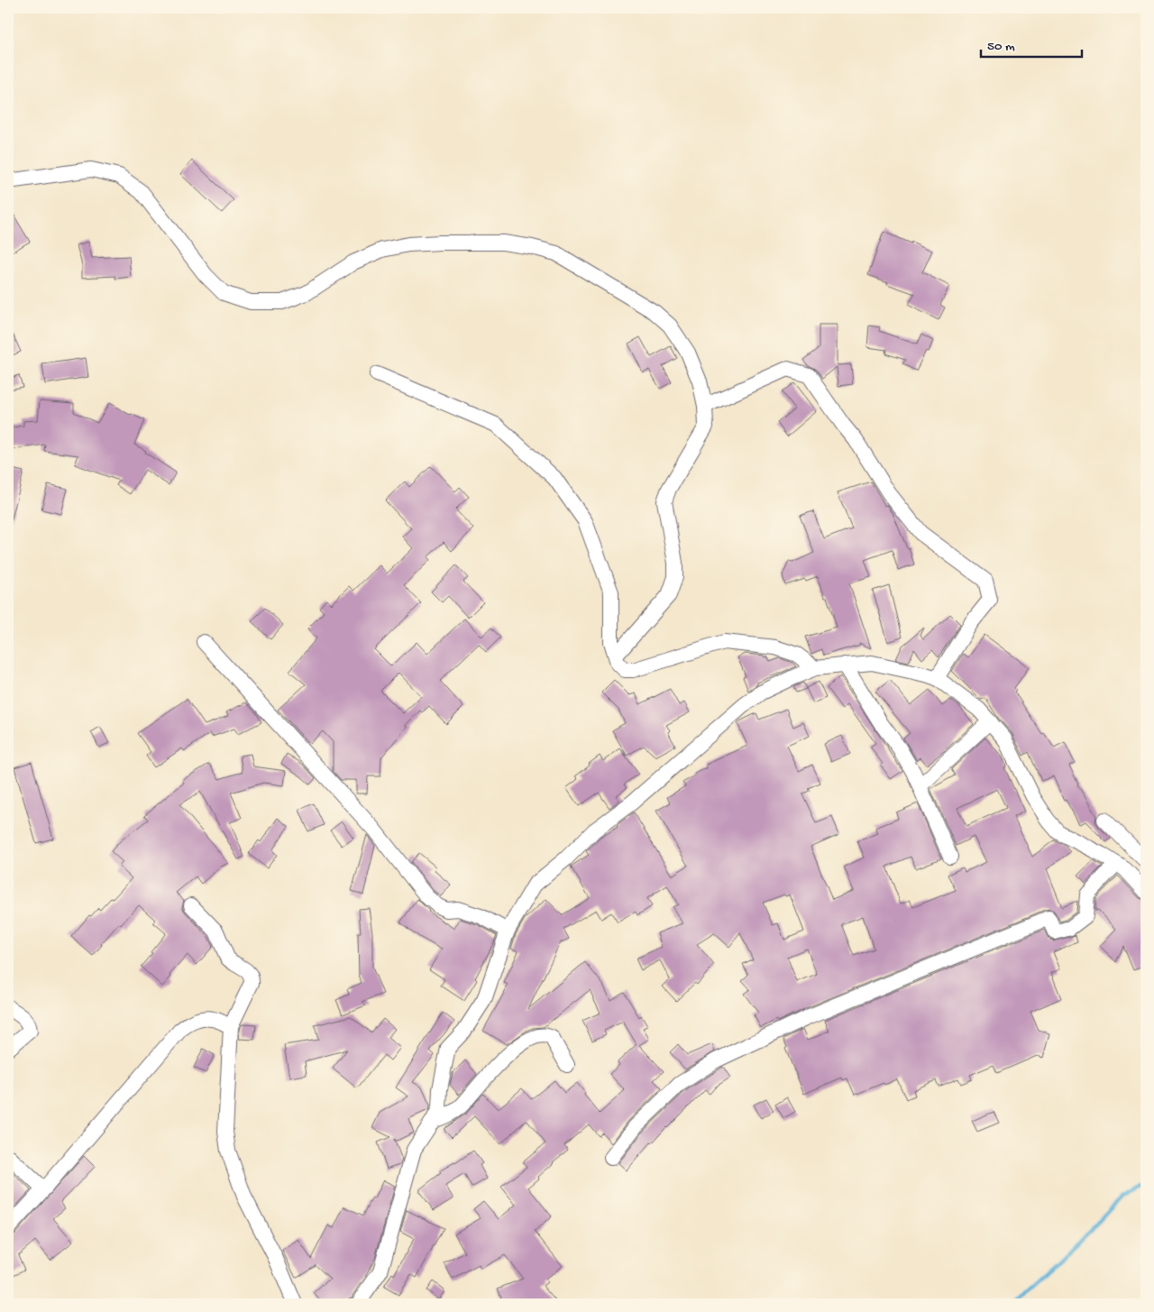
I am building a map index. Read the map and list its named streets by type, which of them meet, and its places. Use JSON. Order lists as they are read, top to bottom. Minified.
{"scale_bar":"50 m"}
